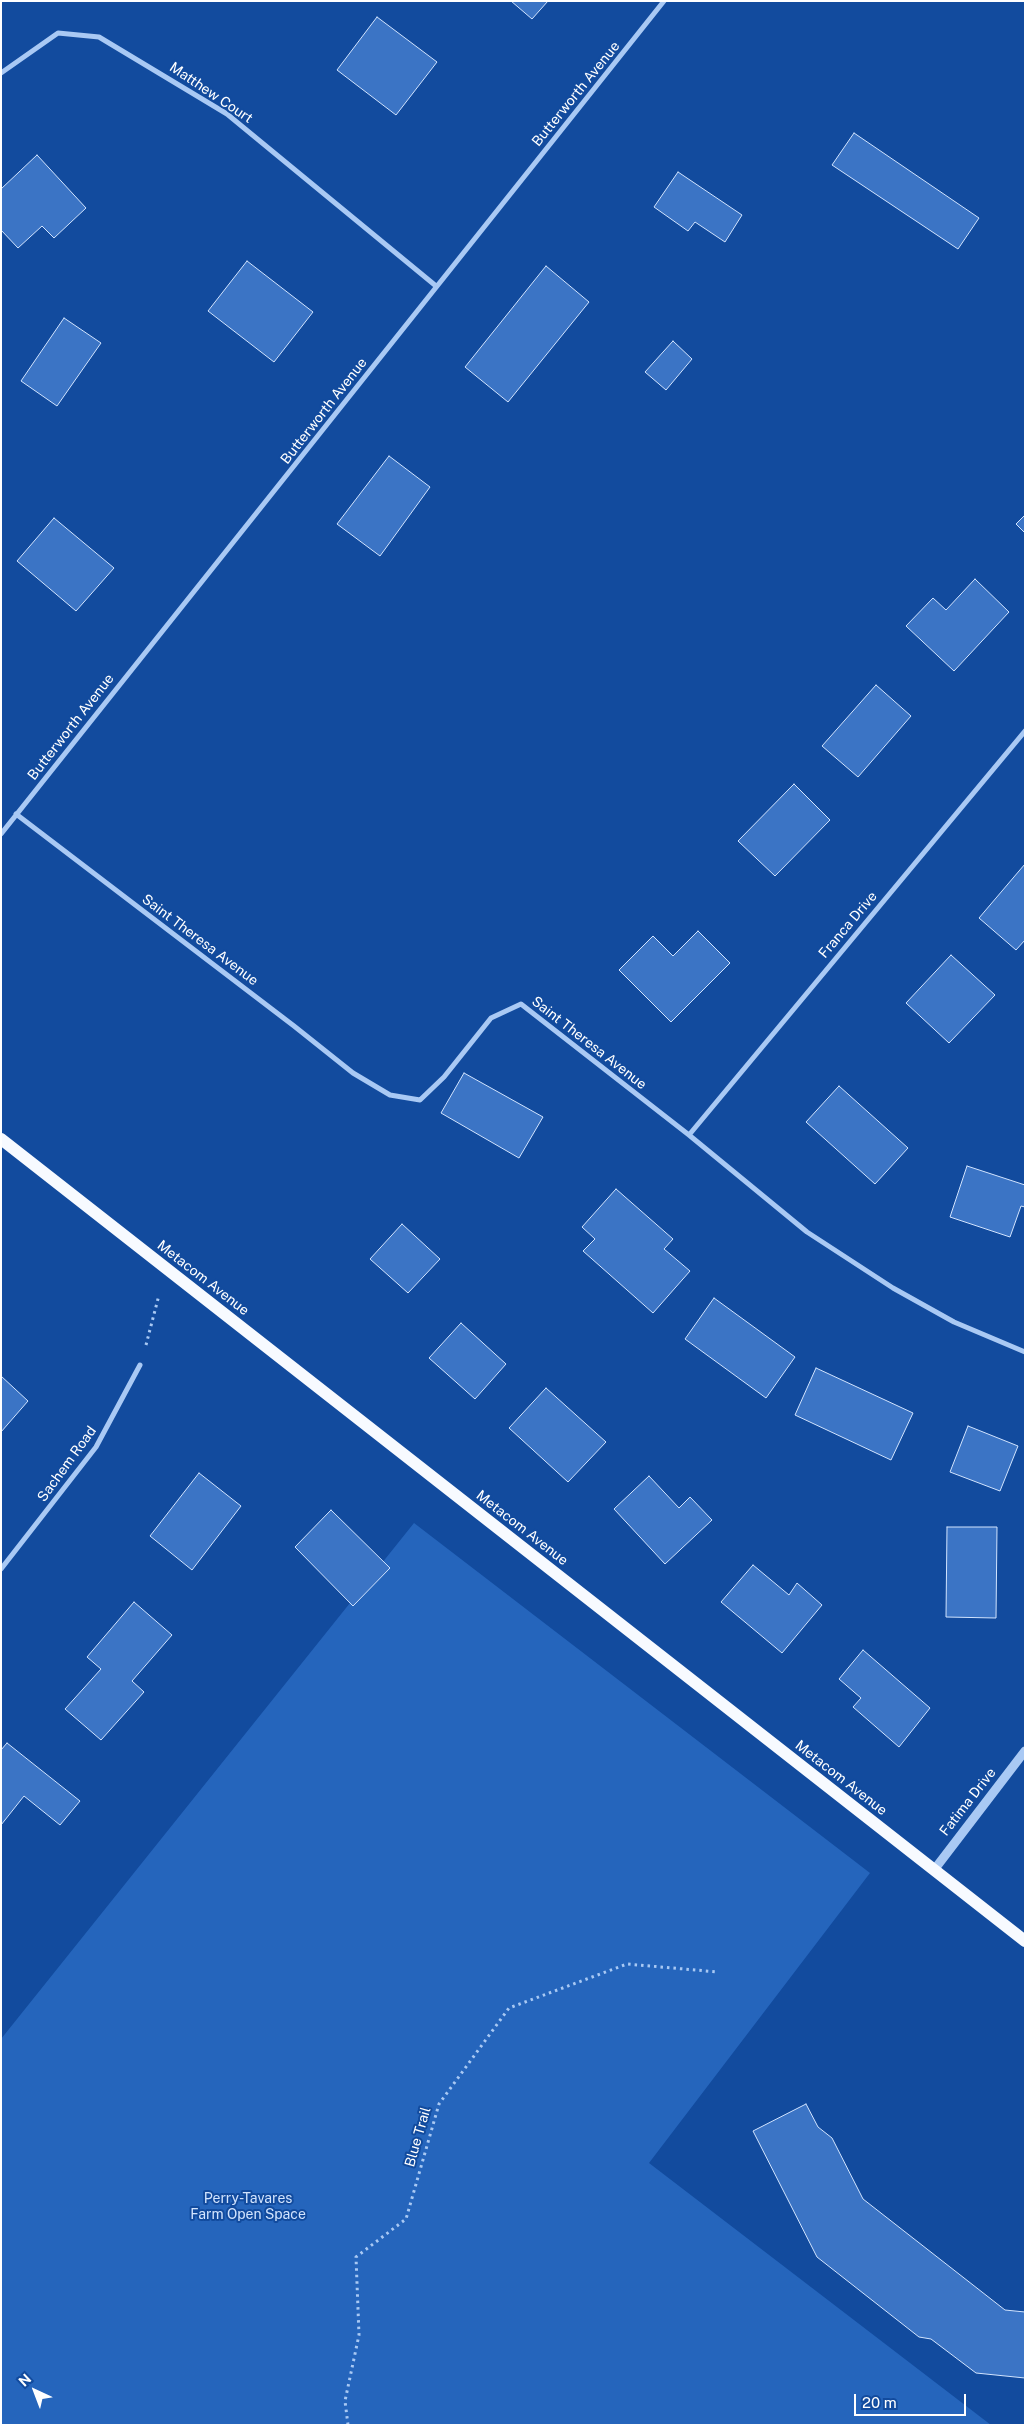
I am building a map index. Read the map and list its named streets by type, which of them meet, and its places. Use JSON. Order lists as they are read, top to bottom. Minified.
{"streets":{"main road":["Metacom Avenue"],"street":["Matthew Court","Butterworth Avenue","Franca Drive","Saint Theresa Avenue","Sachem Road","Fatima Drive"],"path":["Blue Trail"]},"crossings":[["Matthew Court","Butterworth Avenue"],["Butterworth Avenue","Saint Theresa Avenue"],["Franca Drive","Saint Theresa Avenue"],["Metacom Avenue","Fatima Drive"]],"parks":["Perry-Tavares Farm Open Space"],"scale_bar":"20 m","north":"top left"}
